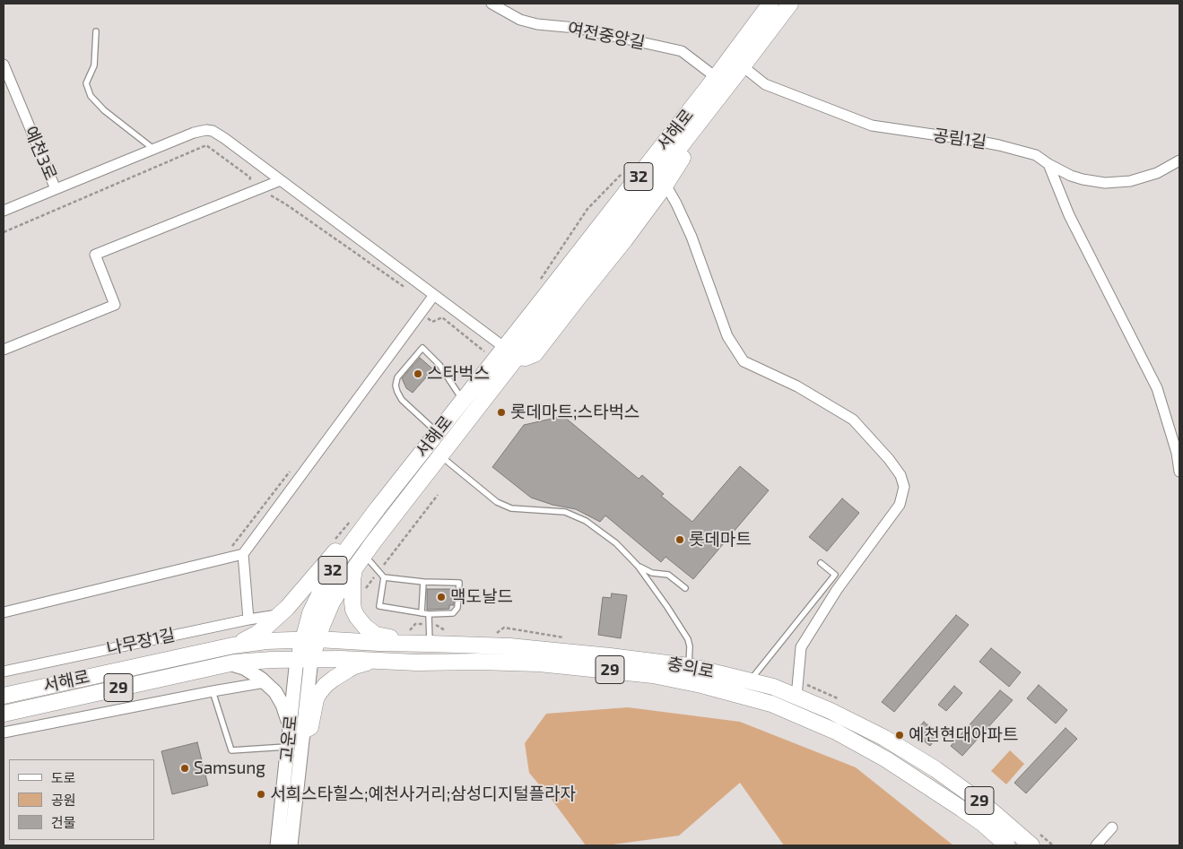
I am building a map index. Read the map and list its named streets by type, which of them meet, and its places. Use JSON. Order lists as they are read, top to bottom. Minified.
{"streets":{"main road":["서해로","32","충의로","29","고운로"],"street":["여전중앙길","공림1길","예천3로","나무장1길"]},"crossings":[["여전중앙길","서해로"],["서해로","공림1길"],["서해로","32"],["서해로","충의로"],["서해로","고운로"],["32","충의로"],["32","고운로"],["충의로","고운로"]],"places":["스타벅스","롯데마트;스타벅스","롯데마트","맥도날드","예천현대아파트","Samsung","서희스타힐스;예천사거리;삼성디지털플라자"],"legend":["도로","공원","건물"]}
